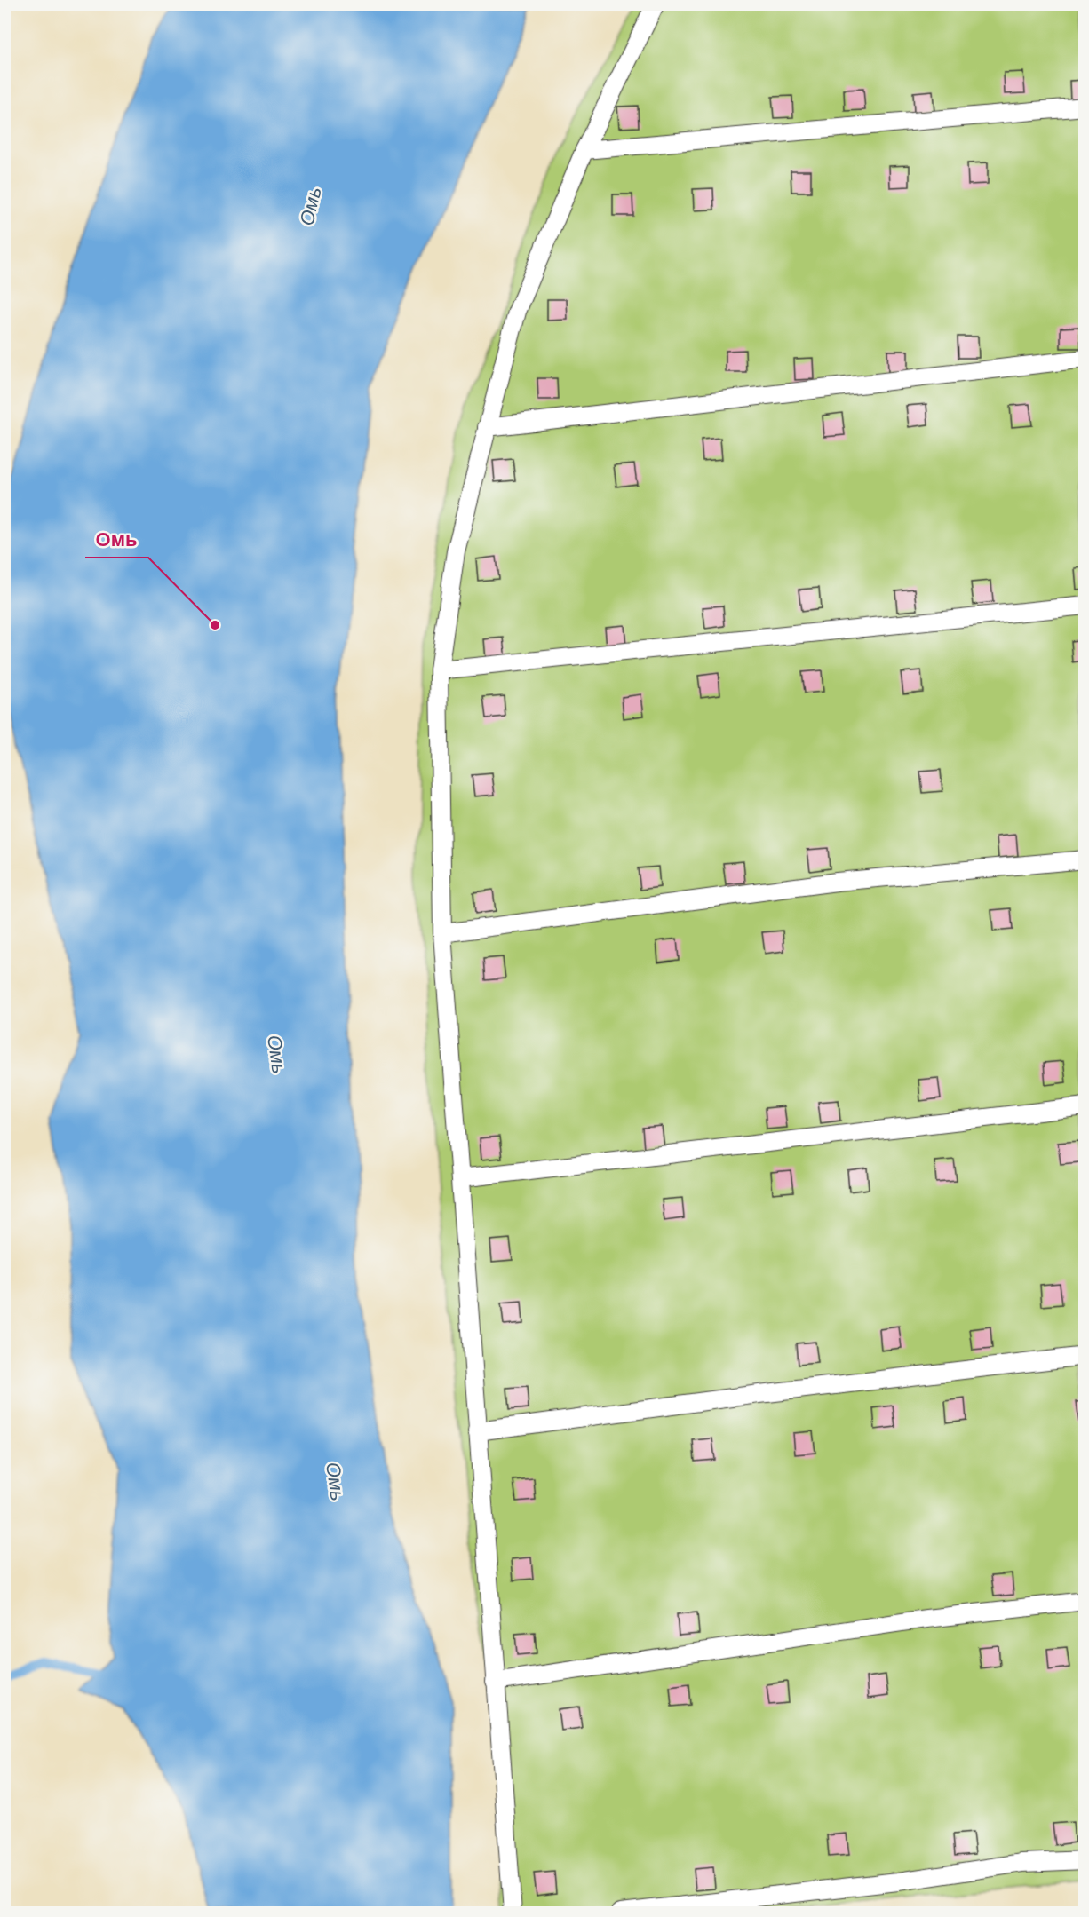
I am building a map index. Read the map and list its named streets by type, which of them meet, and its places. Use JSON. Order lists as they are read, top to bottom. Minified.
{"water":["Омь"],"places":["Омь"]}
